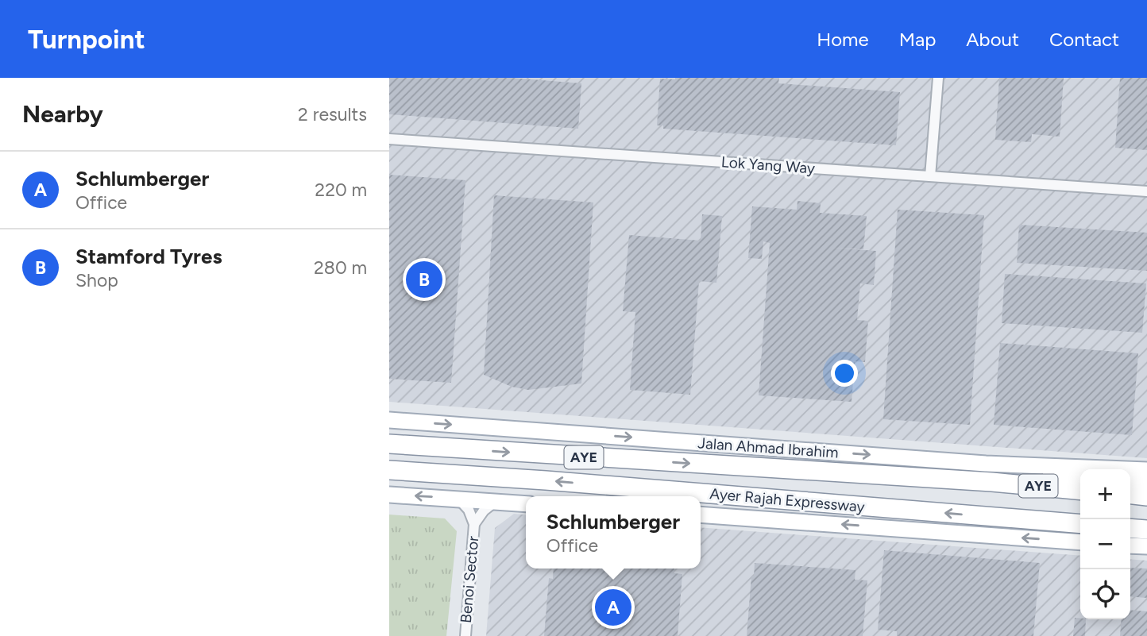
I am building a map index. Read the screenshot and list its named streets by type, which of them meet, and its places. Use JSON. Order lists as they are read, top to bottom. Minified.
{"streets":{"highway":["AYE","Ayer Rajah Expressway"],"main road":["Jalan Ahmad Ibrahim"],"street":["Lok Yang Way","Benoi Sector"]},"page":{"header":"Turnpoint","nav":["Home","Map","About","Contact"],"heading":["Nearby","2 results"],"list":[{"mark":"A","name":"Schlumberger","note":"Office","value":"220 m"},{"mark":"B","name":"Stamford Tyres","note":"Shop","value":"280 m"}],"pins":["B","A"],"map_buttons":["+","−"],"popup":["Schlumberger","Office"]}}
